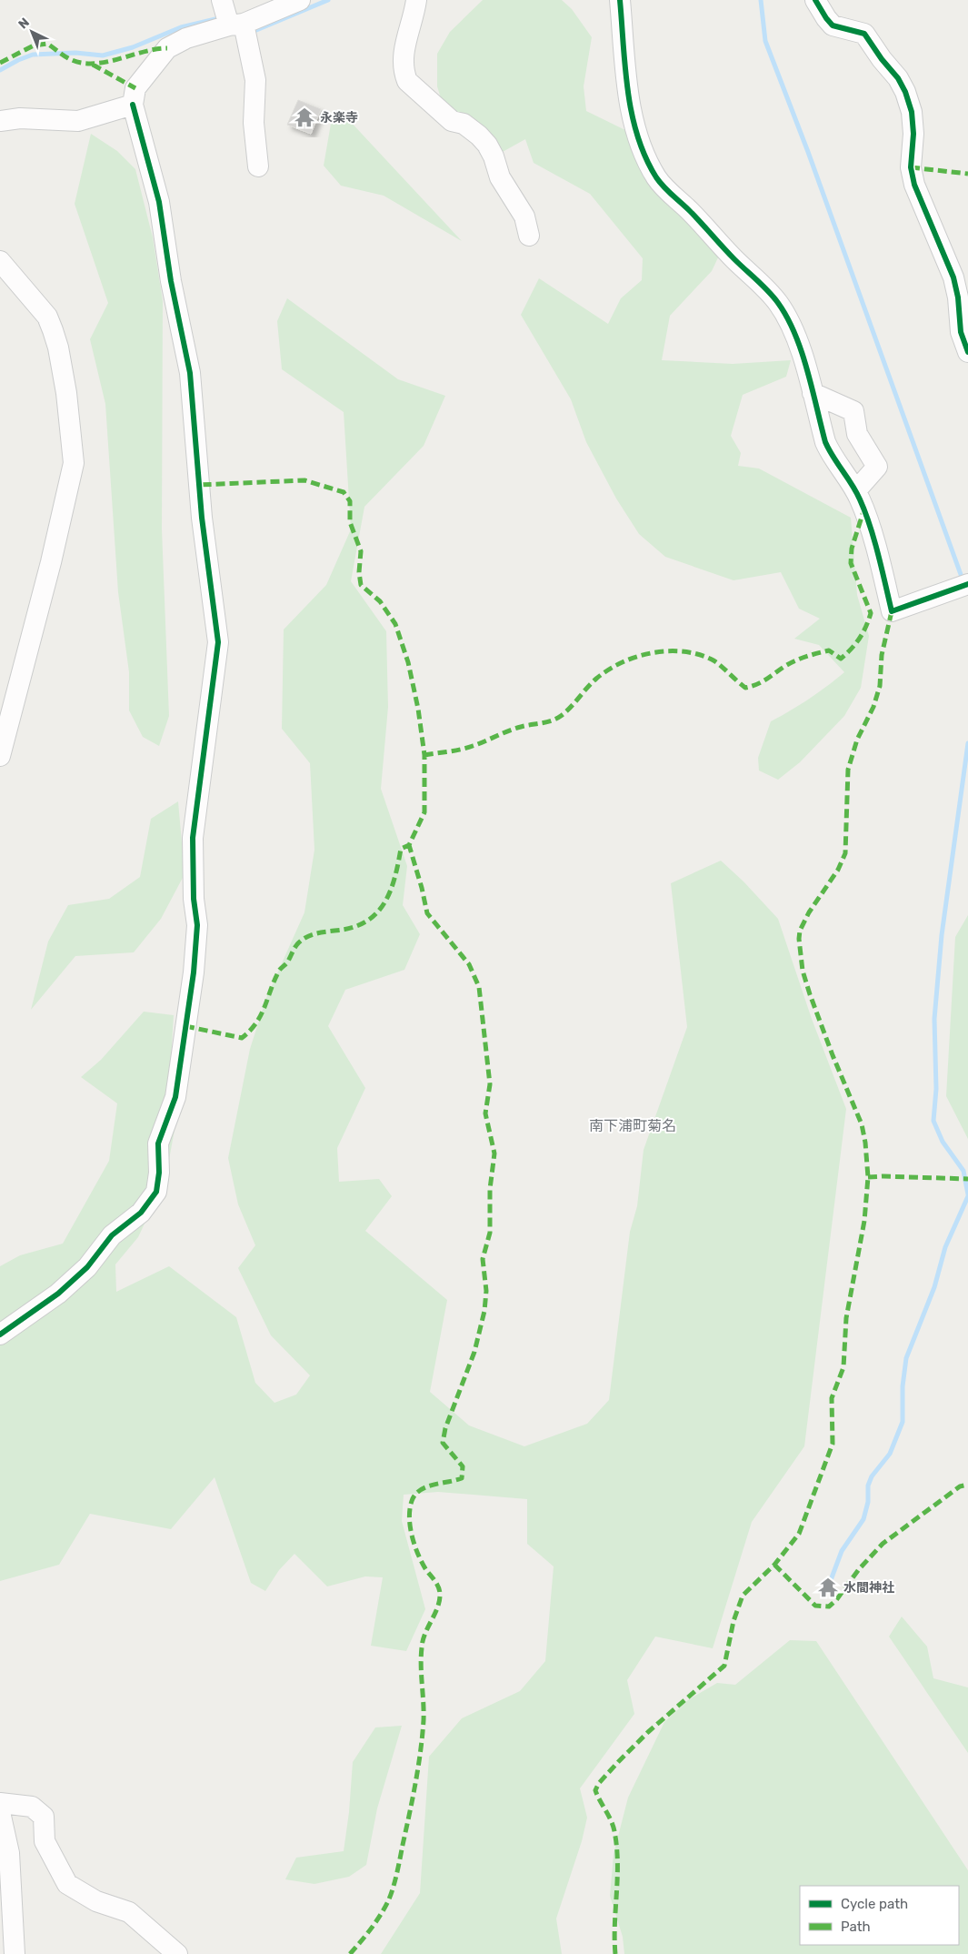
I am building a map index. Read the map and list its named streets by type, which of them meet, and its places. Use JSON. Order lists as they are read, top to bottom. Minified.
{"districts":["南下浦町菊名"],"places":{"temple":["永楽寺","水間神社"]},"legend":["Cycle path","Path"],"north":"top left"}
